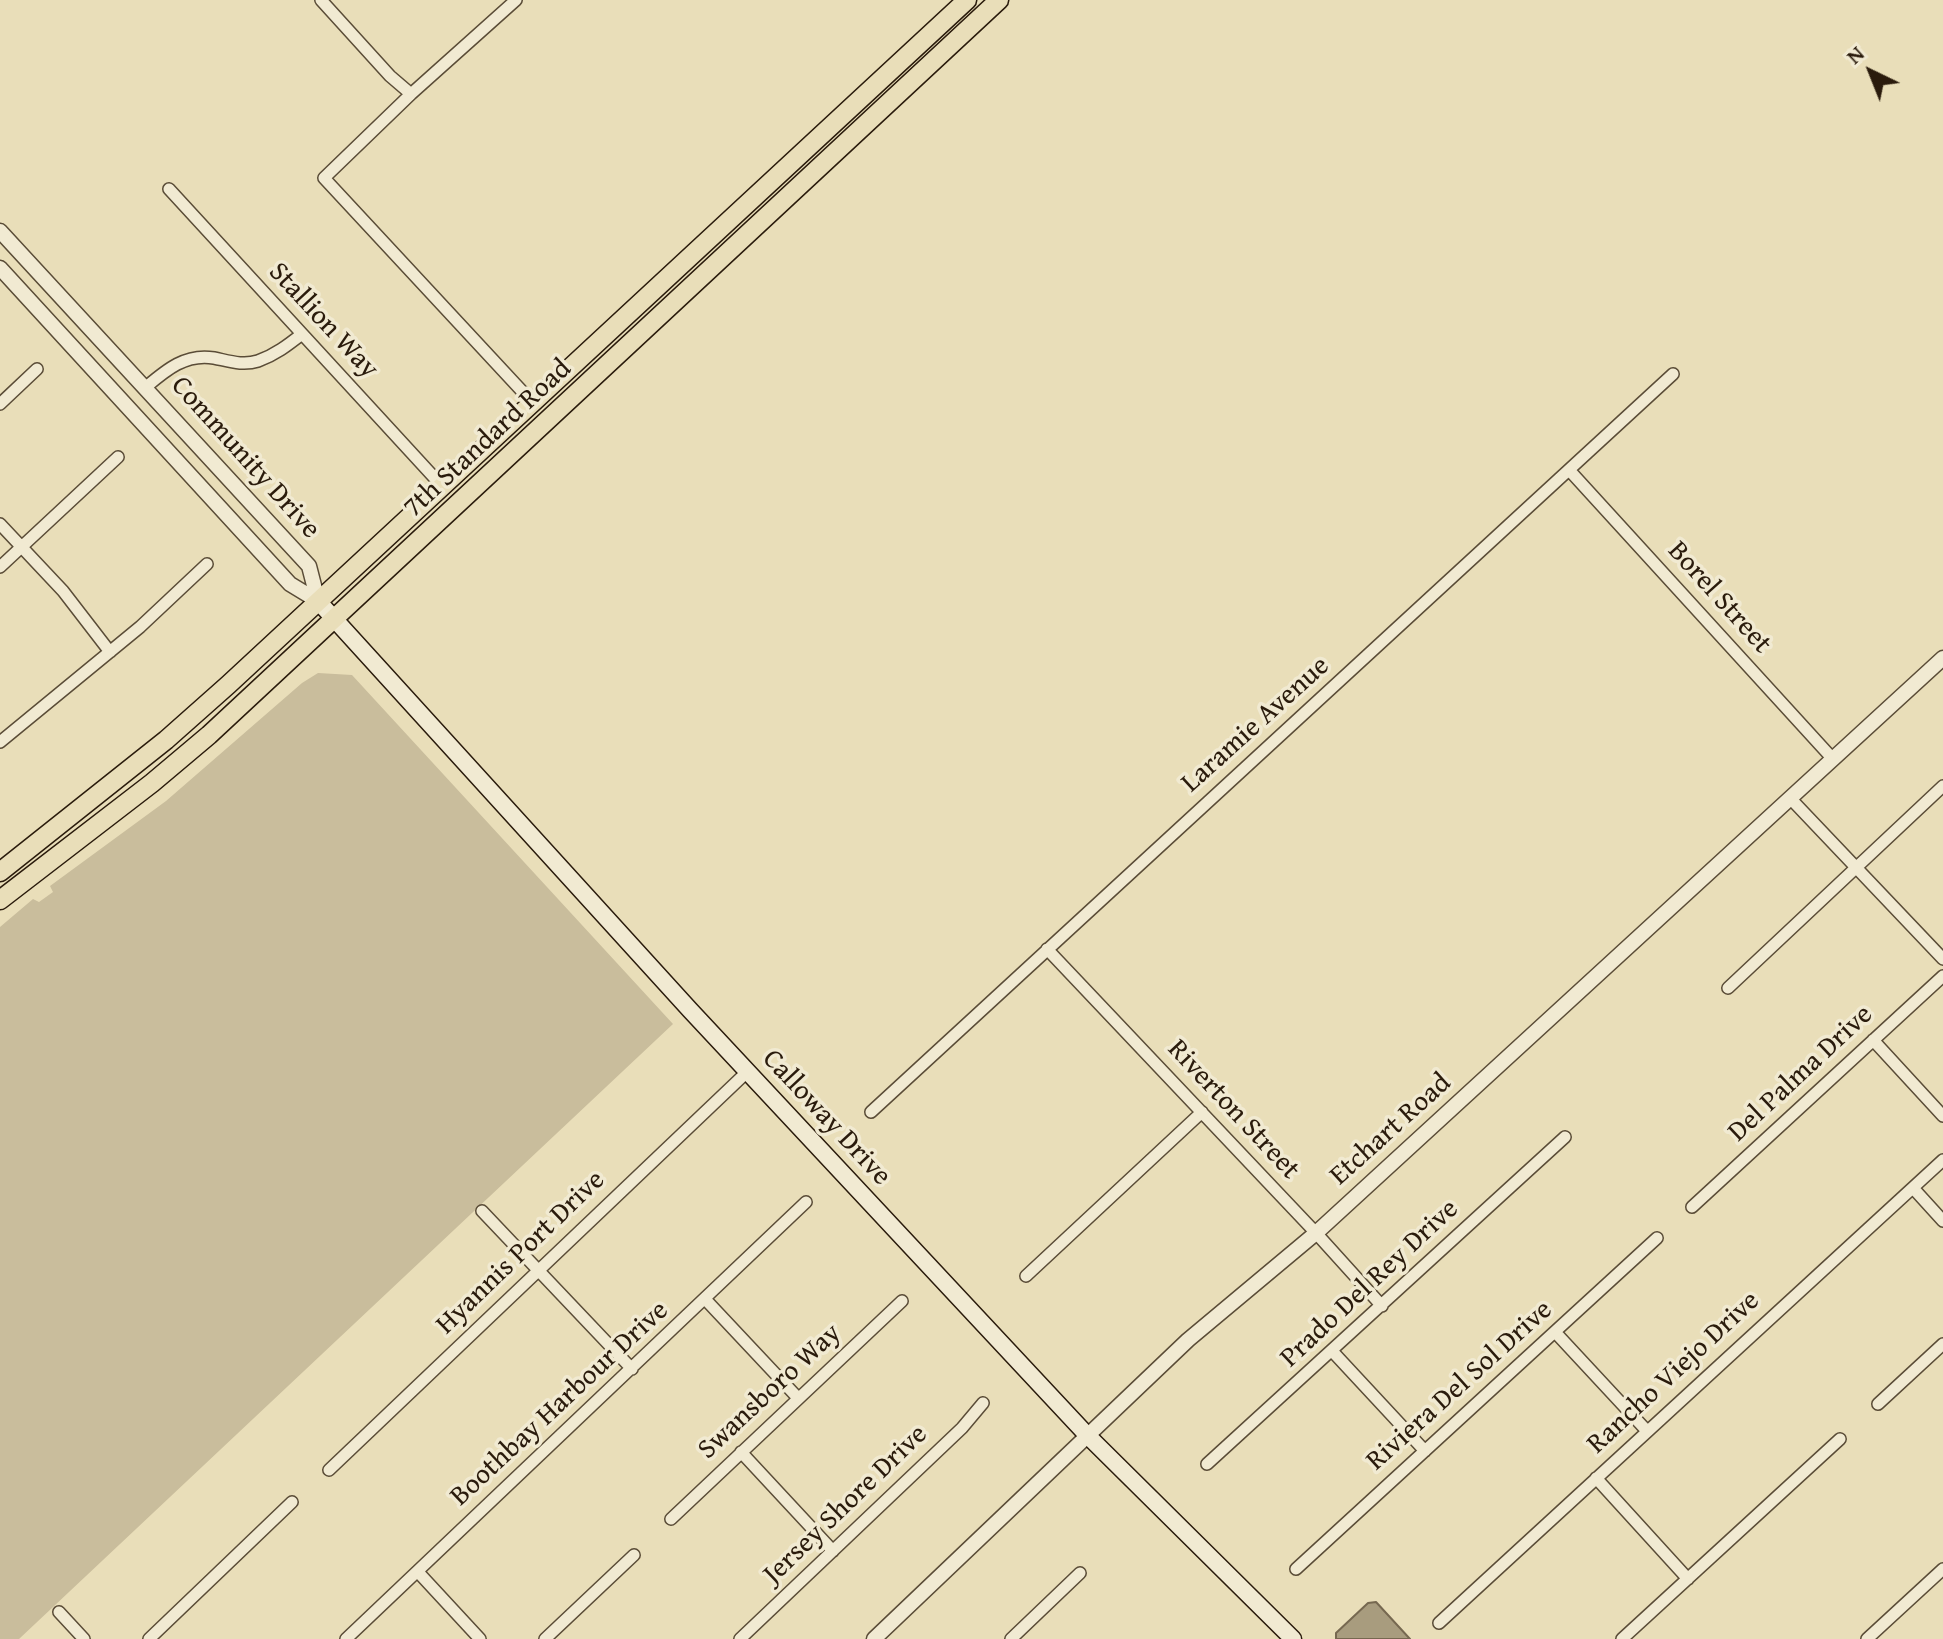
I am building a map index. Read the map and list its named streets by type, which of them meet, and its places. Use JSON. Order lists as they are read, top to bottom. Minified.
{"streets":{"main road":["7th Standard Road","Calloway Drive"],"street":["Stallion Way","Community Drive","Borel Street","Laramie Avenue","Del Palma Drive","Riverton Street","Etchart Road","Hyannis Port Drive","Prado Del Rey Drive","Rancho Viejo Drive","Riviera Del Sol Drive","Swansboro Way","Boothbay Harbour Drive","Jersey Shore Drive"]},"crossings":[["Stallion Way","7th Standard Road"],["7th Standard Road","Community Drive"],["7th Standard Road","Calloway Drive"],["Community Drive","Calloway Drive"],["Borel Street","Laramie Avenue"],["Borel Street","Etchart Road"],["Laramie Avenue","Riverton Street"],["Riverton Street","Etchart Road"],["Riverton Street","Prado Del Rey Drive"],["Calloway Drive","Etchart Road"],["Calloway Drive","Hyannis Port Drive"]],"north":"top left"}
